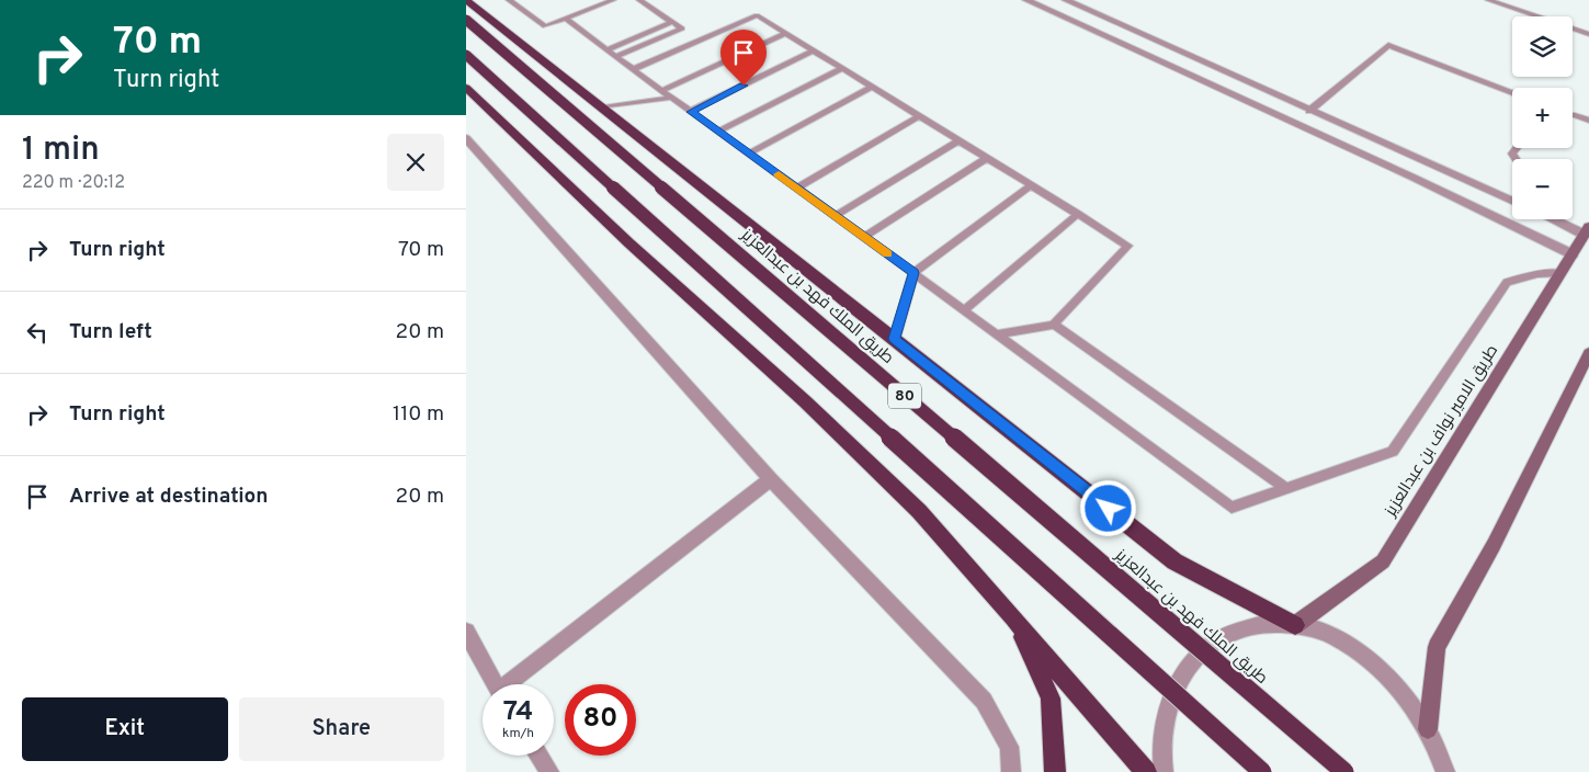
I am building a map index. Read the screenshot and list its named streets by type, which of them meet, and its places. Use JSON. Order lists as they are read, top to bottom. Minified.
{"streets":{"highway":["طريق الملك فهد بن عبدالعزيز","80"],"main road":["طريق الامير نواف بن عبدالعزيز"]},"page":{"turn":["70 m","Turn right"],"map_buttons":["+","−"],"heading":["1 min","220 m · 20:12"],"list":[{"name":"Turn right","value":"70 m"},{"name":"Turn left","value":"20 m"},{"name":"Turn right","value":"110 m"},{"name":"Arrive at destination","value":"20 m"}],"speed":"74 km/h","limit":"80","buttons":["Exit","Share"]}}
